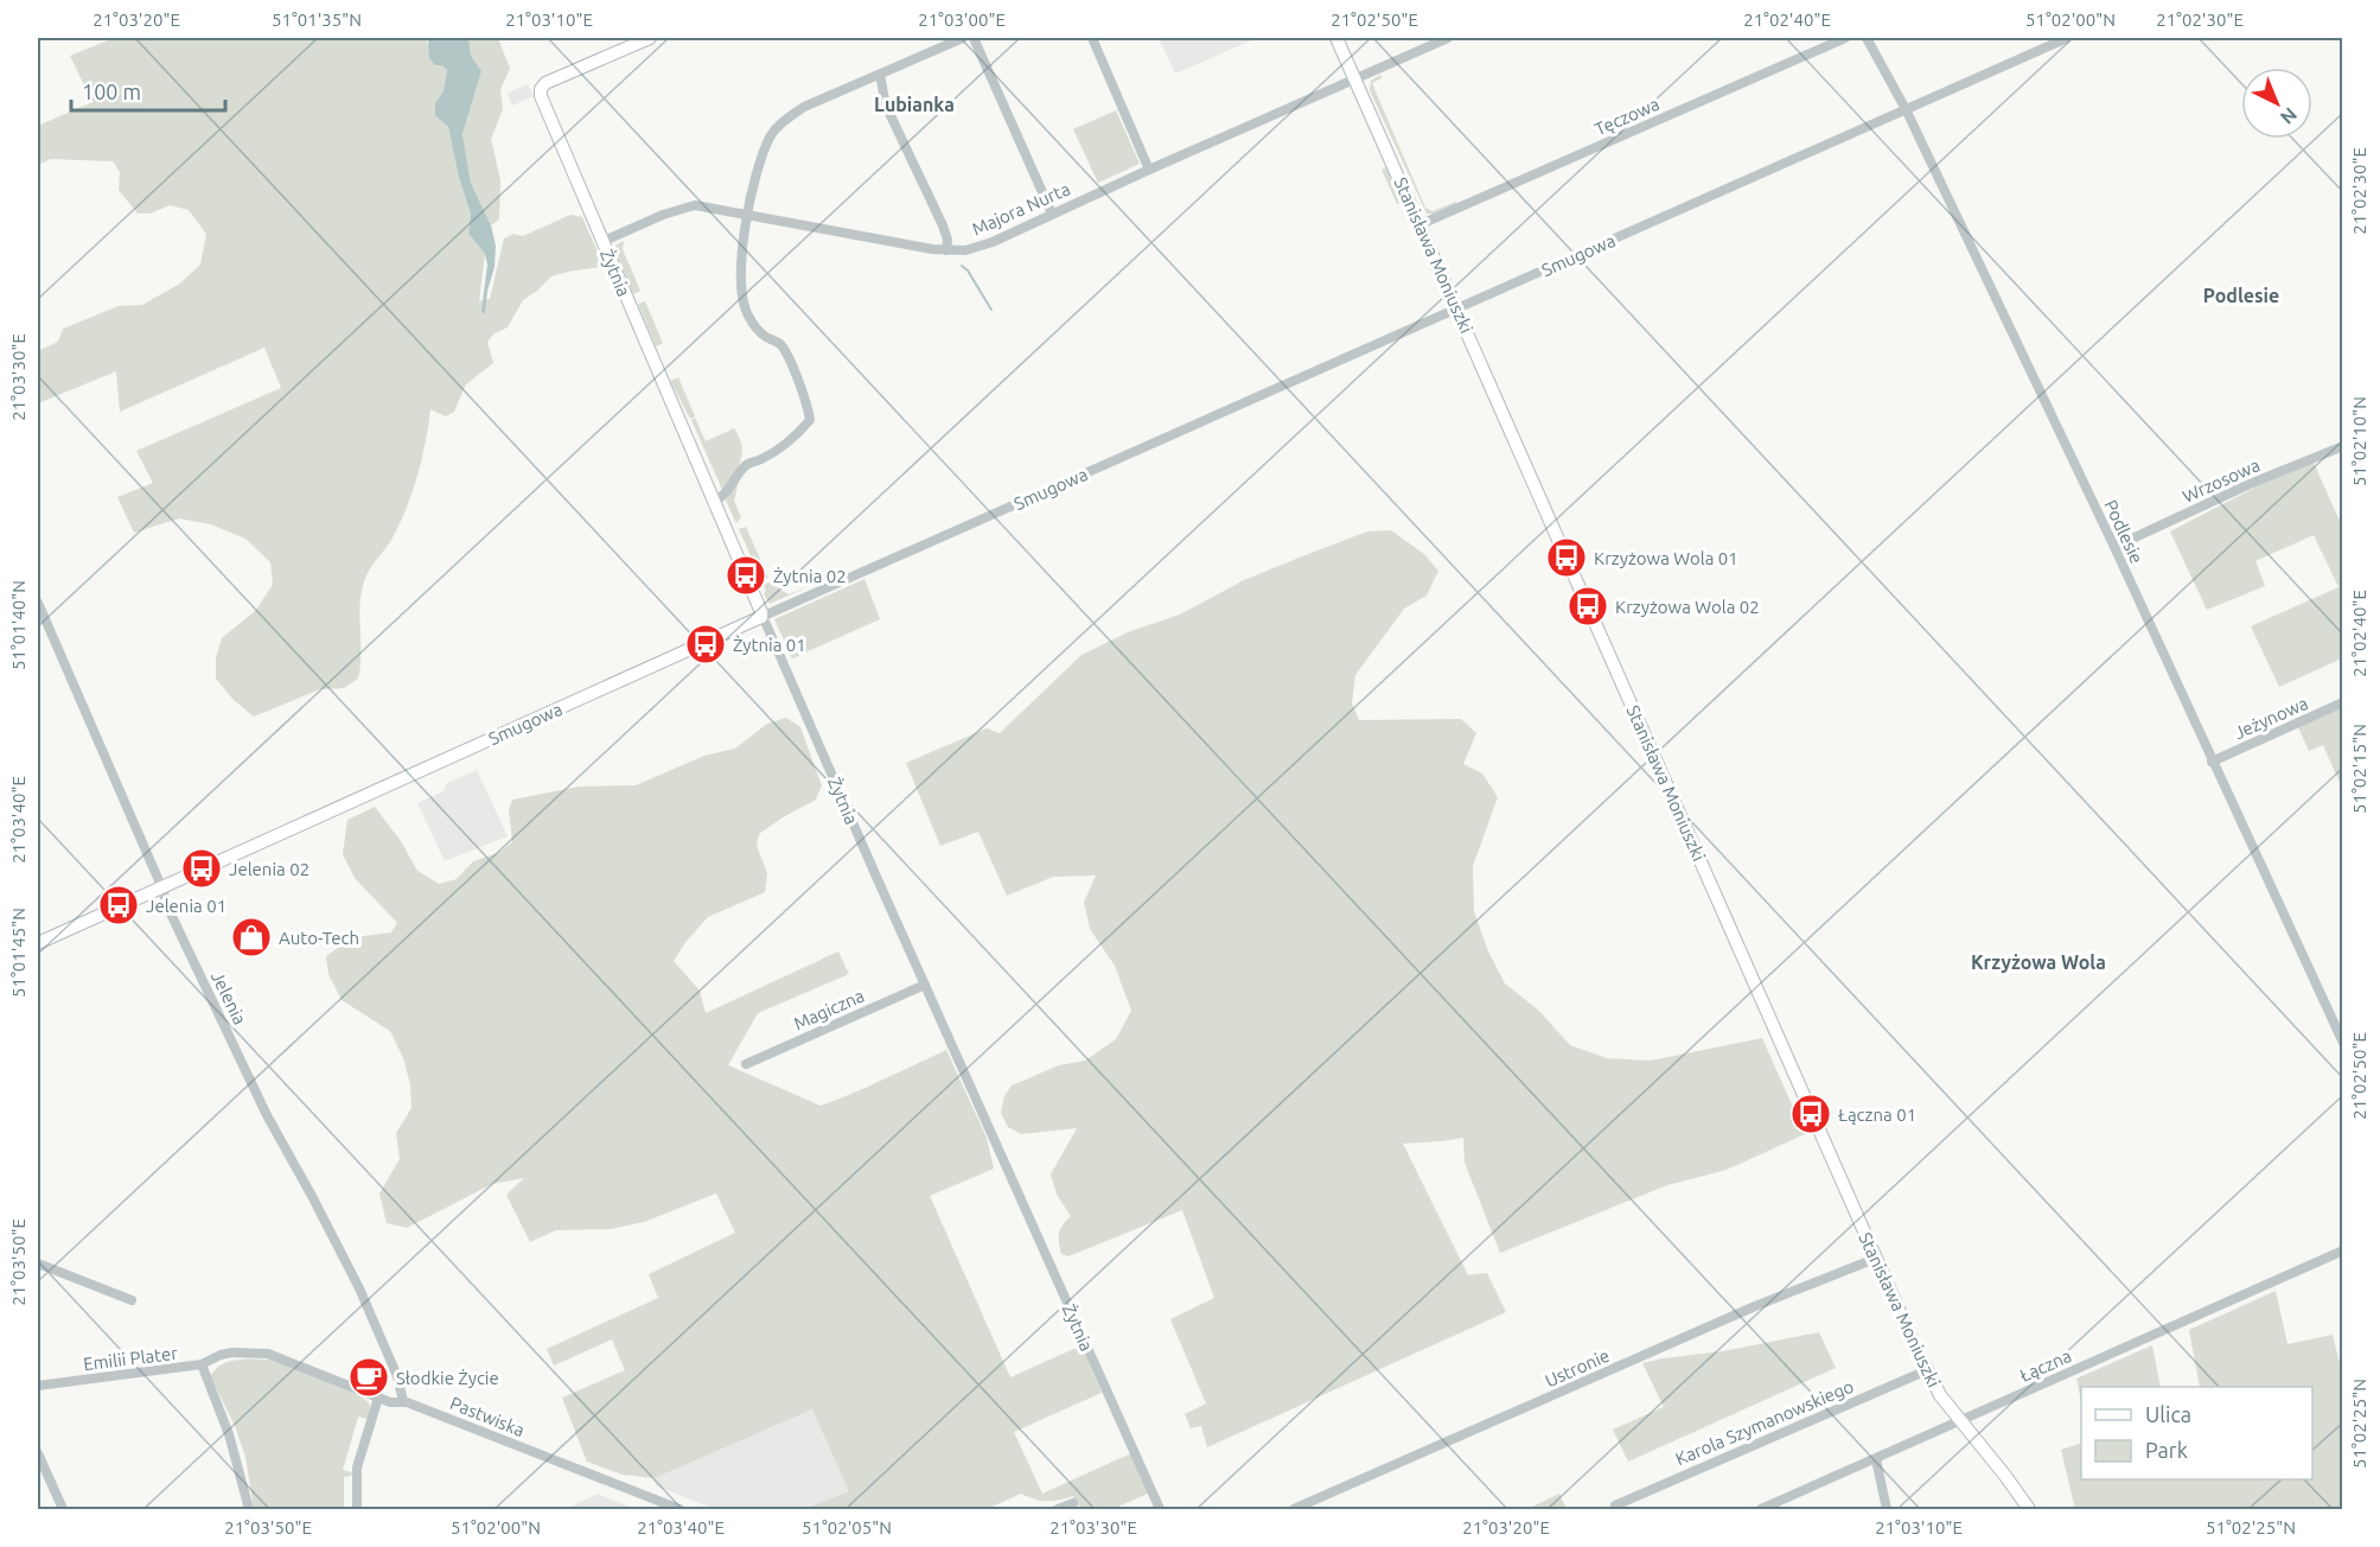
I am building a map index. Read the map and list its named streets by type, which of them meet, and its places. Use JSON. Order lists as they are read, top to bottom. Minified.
{"streets":{"street":["Tęczowa","Majora Nurta","Stanisława Moniuszki","Smugowa","Żytnia","Wrzosowa","Podlesie","Jeżynowa","Jelenia","Magiczna","Emilii Plater","Łączna","Ustronie","Pastwiska","Karola Szymanowskiego"]},"crossings":[["Tęczowa","Stanisława Moniuszki"],["Majora Nurta","Stanisława Moniuszki"],["Majora Nurta","Żytnia"],["Stanisława Moniuszki","Smugowa"],["Stanisława Moniuszki","Łączna"],["Stanisława Moniuszki","Ustronie"],["Stanisława Moniuszki","Karola Szymanowskiego"],["Smugowa","Żytnia"],["Smugowa","Podlesie"],["Smugowa","Jelenia"],["Żytnia","Magiczna"],["Wrzosowa","Podlesie"],["Podlesie","Jeżynowa"],["Jelenia","Pastwiska"],["Emilii Plater","Pastwiska"]],"districts":["Lubianka","Podlesie","Krzyżowa Wola"],"places":{"bus stop":["Krzyżowa Wola 01","Żytnia 02","Krzyżowa Wola 02","Żytnia 01","Jelenia 02","Jelenia 01","Łączna 01"],"shop":["Auto-Tech"],"cafe":["Słodkie Życie"]},"legend":["Ulica","Park"],"scale_bar":"100 m","north":"bottom right","coordinates":["21°03'20\"E","51°01'35\"N","21°03'10\"E","21°03'00\"E","21°02'50\"E","21°02'40\"E","51°02'00\"N","21°02'30\"E","21°03'30\"E","51°02'10\"N","51°01'40\"N","51°02'15\"N","21°03'40\"E","51°01'45\"N","21°03'50\"E","51°02'25\"N","51°02'05\"N"]}
